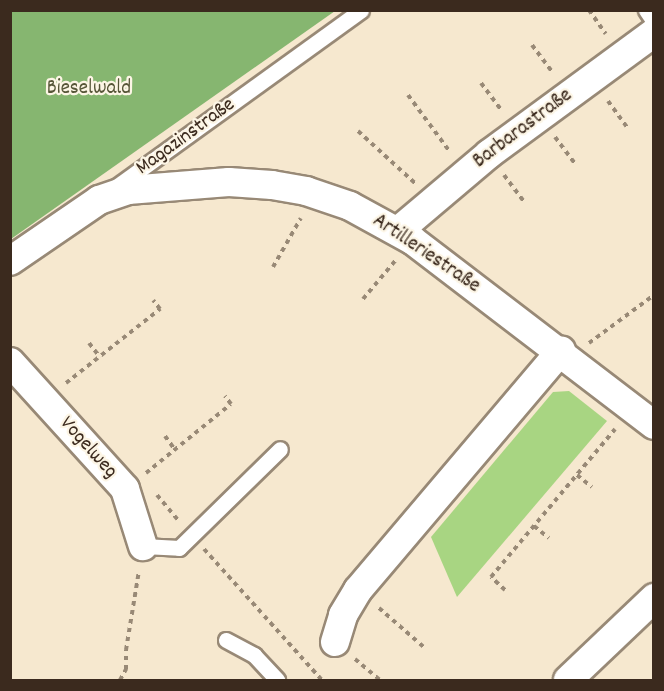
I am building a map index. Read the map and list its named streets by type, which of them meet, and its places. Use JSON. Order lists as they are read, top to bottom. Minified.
{"streets":{"street":["Barbarastraße","Magazinstraße","Artilleriestraße","Vogelweg"]},"crossings":[["Barbarastraße","Artilleriestraße"],["Magazinstraße","Artilleriestraße"]],"parks":["Bieselwald"]}
